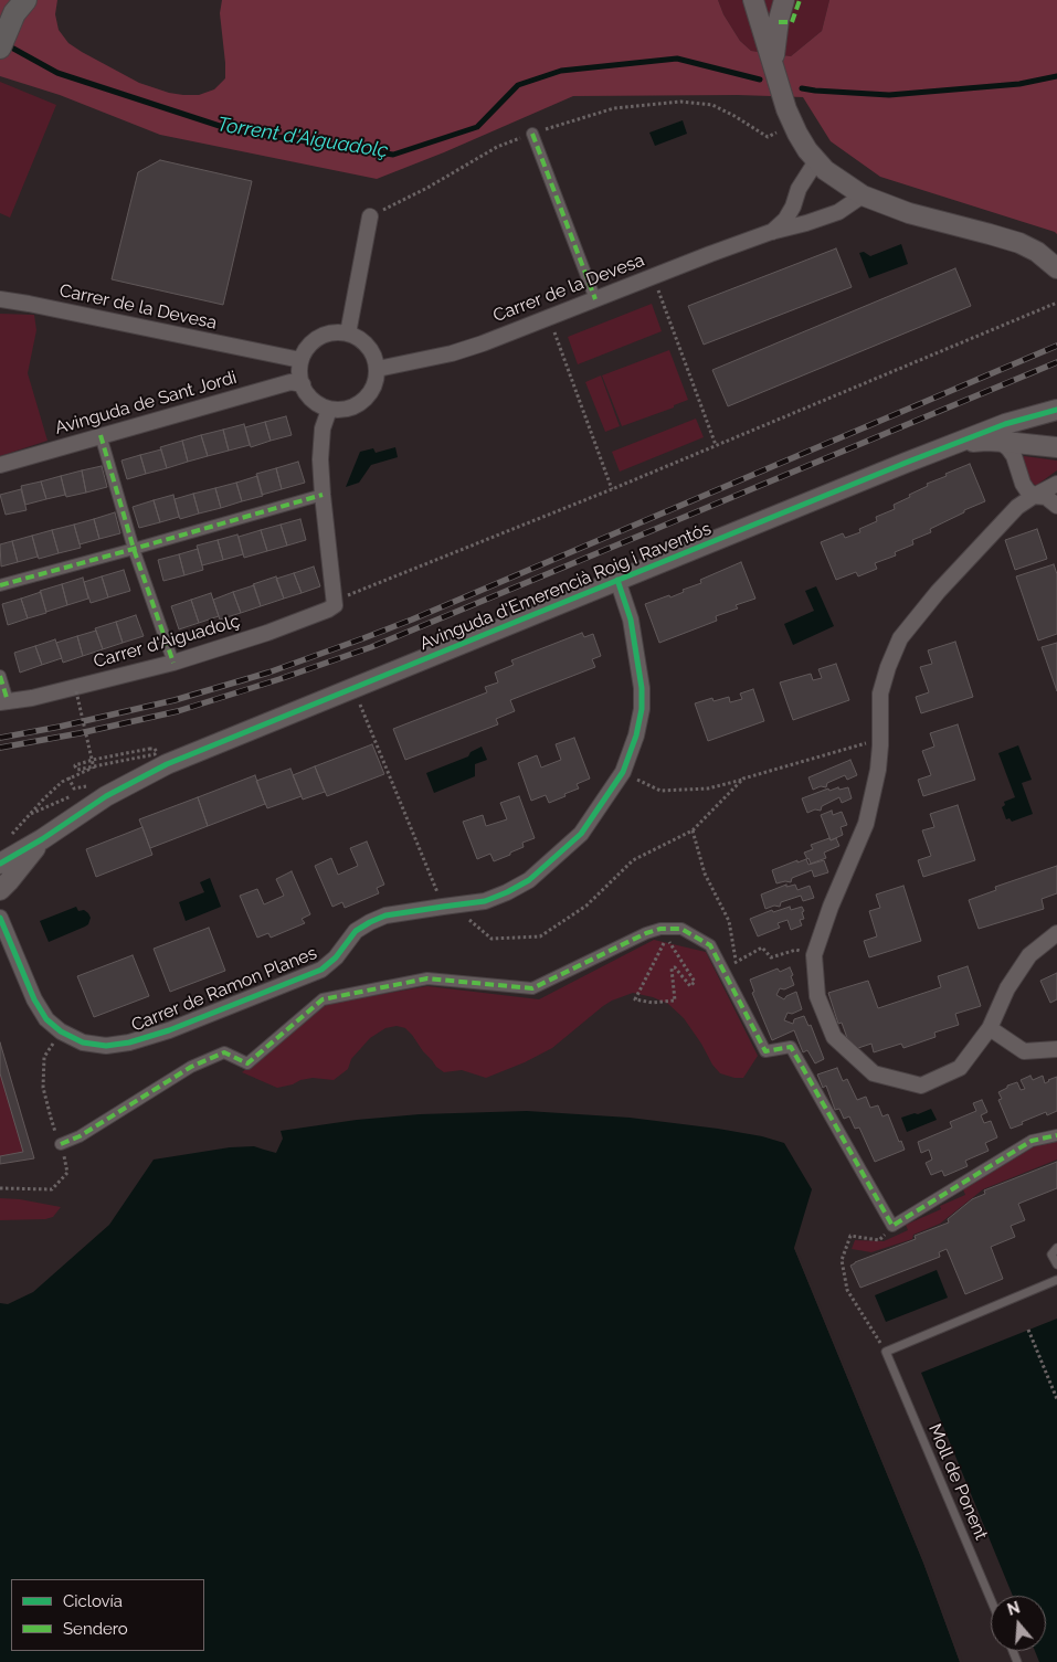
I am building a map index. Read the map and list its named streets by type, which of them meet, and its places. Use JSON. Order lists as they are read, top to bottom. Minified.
{"streets":{"street":["Carrer de la Devesa","Avinguda de Sant Jordi","Avinguda d'Emerencià Roig i Raventós","Carrer d'Aiguadolç","Carrer de Ramon Planes"],"lane":["Moll de Ponent"]},"crossings":[["Carrer de la Devesa","Avinguda de Sant Jordi"],["Avinguda d'Emerencià Roig i Raventós","Carrer de Ramon Planes"]],"water":["Torrent d'Aiguadolç"],"legend":["Ciclovía","Sendero"],"north":"top"}
